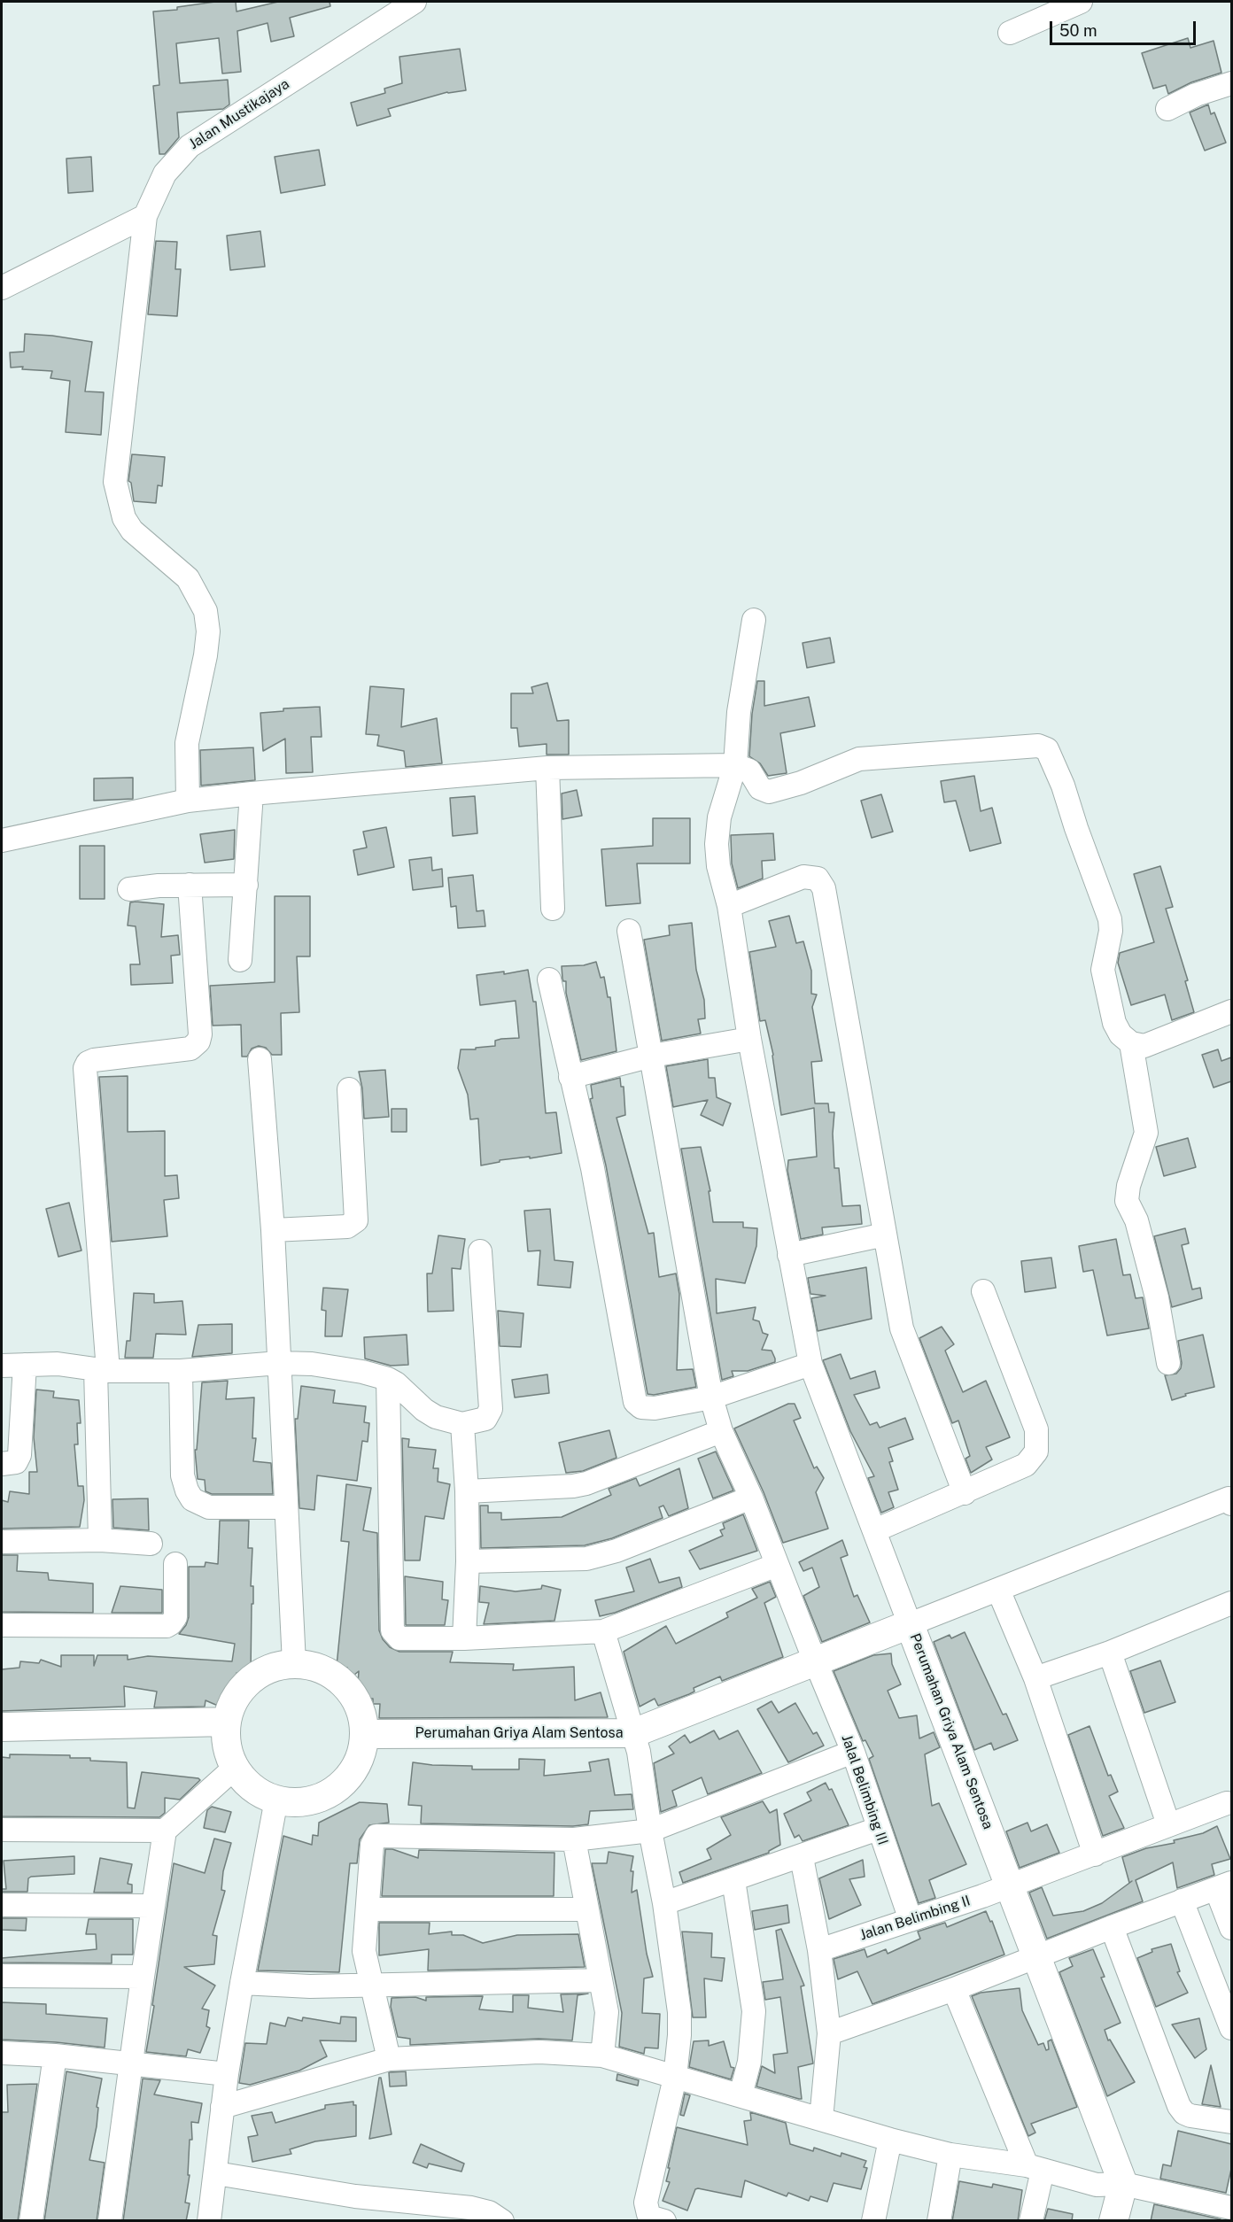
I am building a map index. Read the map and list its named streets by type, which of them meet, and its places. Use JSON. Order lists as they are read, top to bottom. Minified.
{"streets":{"street":["Jalan Mustikajaya","Perumahan Griya Alam Sentosa","Jalal Belimbing III","Jalan Belimbing II"]},"crossings":[["Perumahan Griya Alam Sentosa","Jalal Belimbing III"],["Perumahan Griya Alam Sentosa","Jalan Belimbing II"],["Jalal Belimbing III","Jalan Belimbing II"]],"scale_bar":"50 m"}
